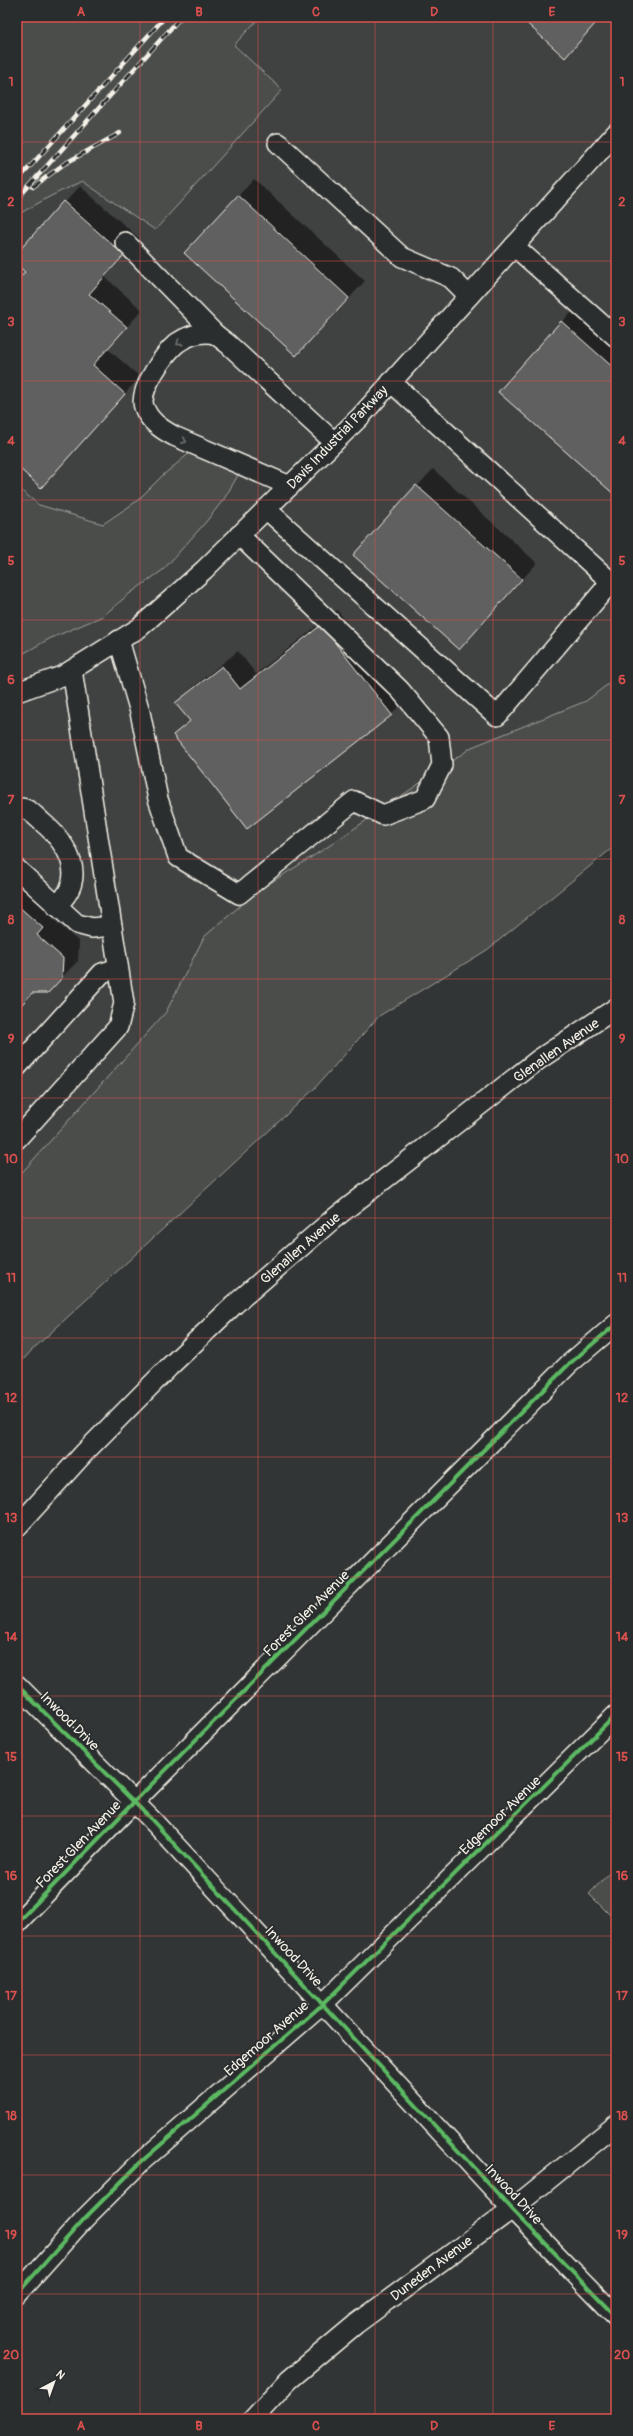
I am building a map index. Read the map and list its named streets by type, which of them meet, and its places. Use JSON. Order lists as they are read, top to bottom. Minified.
{"streets":{"street":["Davis Industrial Parkway","Glenallen Avenue","Forest Glen Avenue","Inwood Drive","Edgemoor Avenue","Duneden Avenue"]},"crossings":[["Forest Glen Avenue","Inwood Drive"],["Inwood Drive","Edgemoor Avenue"],["Inwood Drive","Duneden Avenue"]],"north":"top right","grid":{"columns":["A","B","C","D","E"],"rows":["1","2","3","4","5","6","7","8","9","10","11","12","13","14","15","16","17","18","19","20"]}}
